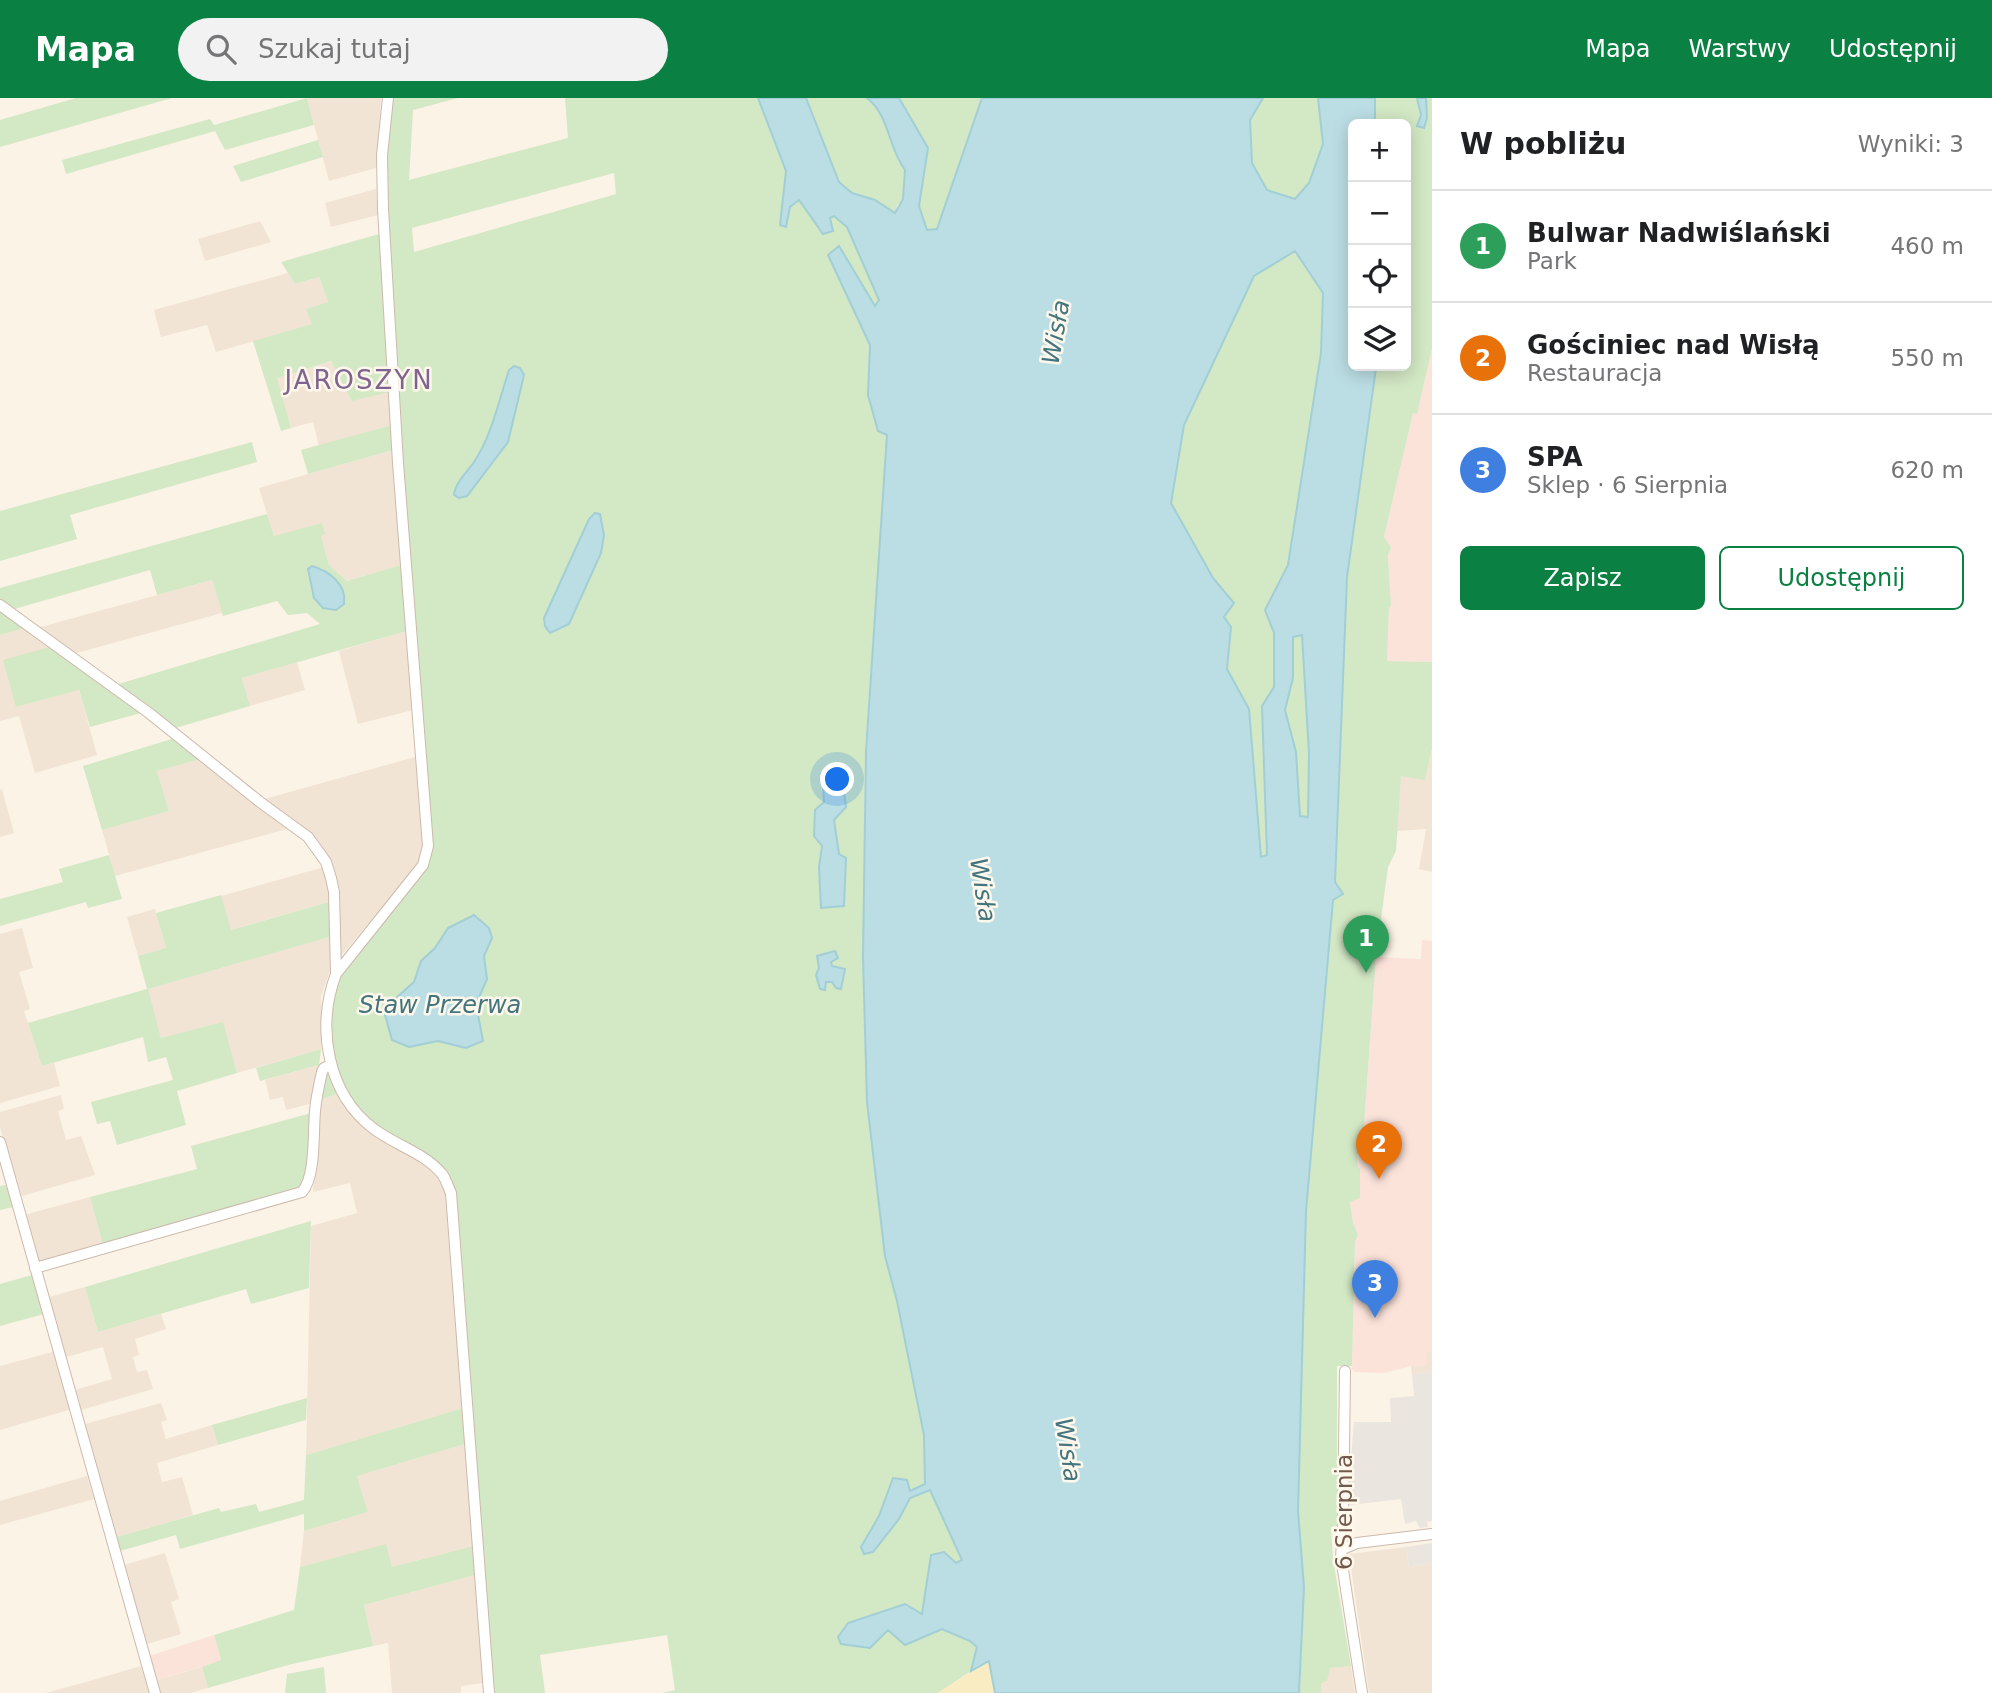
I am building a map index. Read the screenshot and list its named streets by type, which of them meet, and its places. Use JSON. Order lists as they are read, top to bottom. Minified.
{"streets":{"street":["6 Sierpnia"]},"districts":["JAROSZYN"],"water":["Wisła","Staw Przerwa"],"page":{"header":"Mapa","search":"Szukaj tutaj","nav":["Mapa","Warstwy","Udostępnij"],"heading":["W pobliżu","Wyniki: 3"],"map_buttons":["+","−"],"list":[{"mark":"1","name":"Bulwar Nadwiślański","note":"Park","value":"460 m"},{"mark":"2","name":"Gościniec nad Wisłą","note":"Restauracja","value":"550 m"},{"mark":"3","name":"SPA","note":"Sklep · 6 Sierpnia","value":"620 m"}],"buttons":["Zapisz","Udostępnij"],"pins":["1","2","3"]}}
